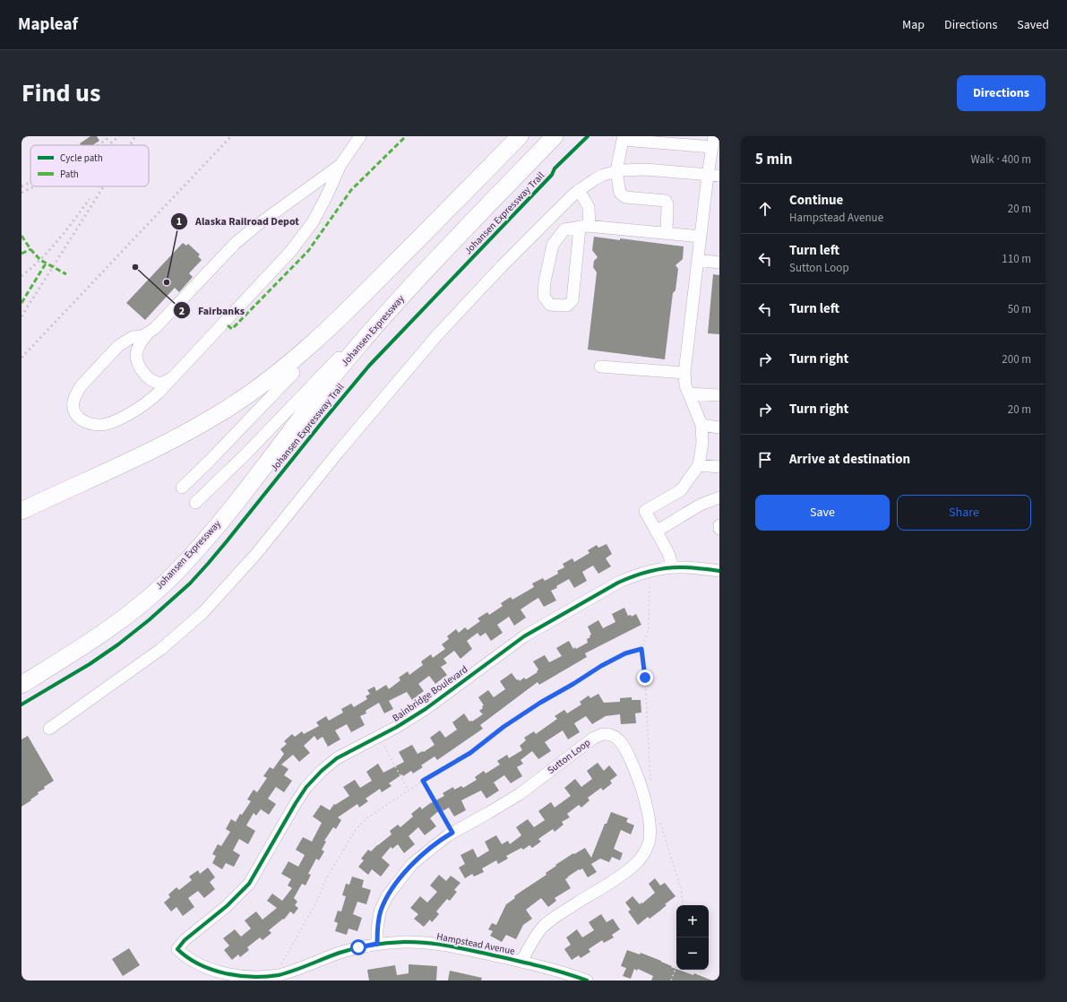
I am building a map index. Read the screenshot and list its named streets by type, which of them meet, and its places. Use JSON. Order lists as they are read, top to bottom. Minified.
{"streets":{"highway":["Johansen Expressway"],"street":["Bainbridge Boulevard","Sutton Loop","Hampstead Avenue"],"cycle path":["Johansen Expressway Trail"]},"crossings":[["Bainbridge Boulevard","Hampstead Avenue"],["Sutton Loop","Hampstead Avenue"]],"places":["Fairbanks","Alaska Railroad Depot"],"legend":["Cycle path","Path"],"page":{"header":"Mapleaf","nav":["Map","Directions","Saved"],"title":"Find us","buttons":["Directions",["Save","Share"]],"heading":["5 min","Walk · 400 m"],"list":[["Continue","Hampstead Avenue","20 m"],["Turn left","Sutton Loop","110 m"],["Turn left","50 m"],["Turn right","200 m"],["Turn right","20 m"],"Arrive at destination"],"map_buttons":["+","−"]}}
